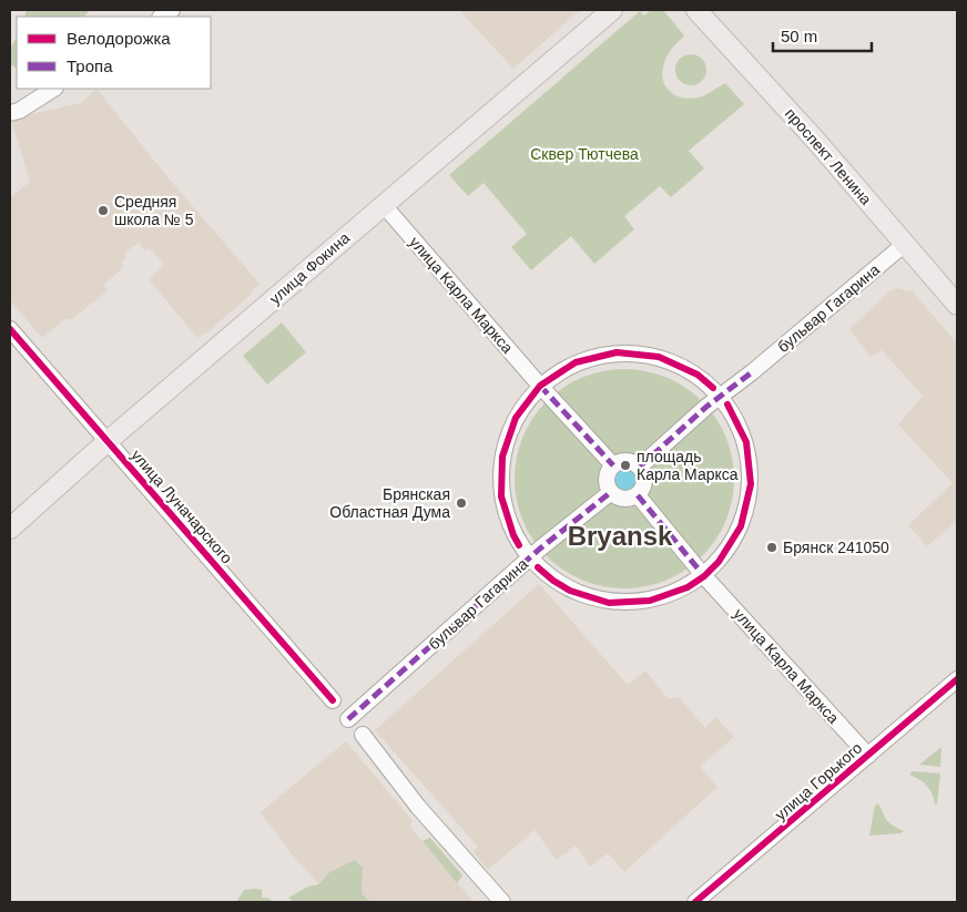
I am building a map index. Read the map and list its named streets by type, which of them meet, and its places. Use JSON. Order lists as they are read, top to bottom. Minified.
{"streets":{"main road":["проспект Ленина","улица Фокина"],"street":["улица Карла Маркса","бульвар Гагарина","улица Луначарского","улица Горького"]},"crossings":[["проспект Ленина","бульвар Гагарина"],["улица Фокина","улица Карла Маркса"],["улица Фокина","улица Луначарского"],["улица Карла Маркса","бульвар Гагарина"],["улица Карла Маркса","улица Горького"]],"districts":["Bryansk"],"parks":["Сквер Тютчева"],"places":["Средняя школа № 5","площадь Карла Маркса","Брянская Областная Дума","Брянск 241050"],"legend":["Велодорожка","Тропа"],"scale_bar":"50 m"}
